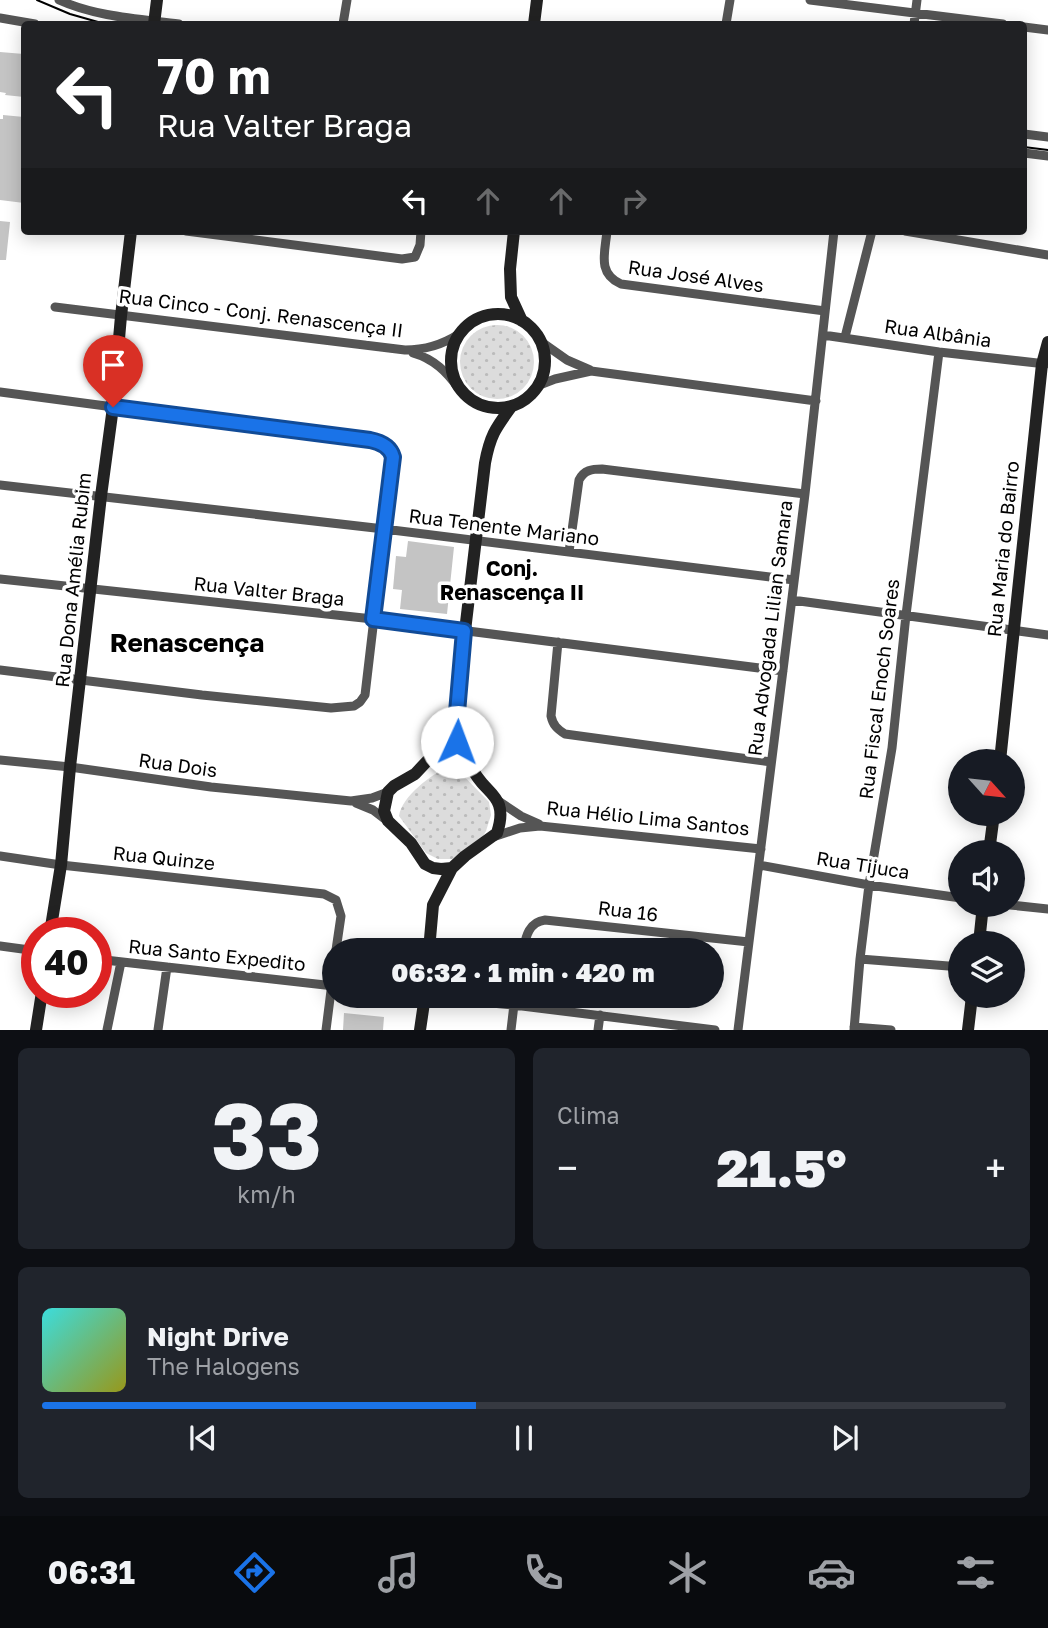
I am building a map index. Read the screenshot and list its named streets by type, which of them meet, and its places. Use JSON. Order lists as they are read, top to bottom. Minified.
{"streets":{"street":["Rua José Alves","Rua Cinco - Conj. Renascença II","Rua Albânia","Rua Tenente Mariano","Rua Maria do Bairro","Rua Dona Amélia Rubim","Rua Valter Braga","Rua Advogada Lilian Samara","Rua Fiscal Enoch Soares","Rua Dois","Rua Hélio Lima Santos","Rua Quinze","Rua Tijuca","Rua 16","Rua Santo Expedito"]},"crossings":[["Rua José Alves","Rua Advogada Lilian Samara"],["Rua Cinco - Conj. Renascença II","Rua Dona Amélia Rubim"],["Rua Albânia","Rua Maria do Bairro"],["Rua Albânia","Rua Advogada Lilian Samara"],["Rua Albânia","Rua Fiscal Enoch Soares"],["Rua Tenente Mariano","Rua Dona Amélia Rubim"],["Rua Tenente Mariano","Rua Advogada Lilian Samara"],["Rua Dona Amélia Rubim","Rua Valter Braga"],["Rua Dona Amélia Rubim","Rua Dois"],["Rua Dona Amélia Rubim","Rua Quinze"],["Rua Valter Braga","Rua Advogada Lilian Samara"],["Rua Advogada Lilian Samara","Rua Hélio Lima Santos"],["Rua Advogada Lilian Samara","Rua Tijuca"],["Rua Advogada Lilian Samara","Rua 16"],["Rua Fiscal Enoch Soares","Rua Tijuca"]],"districts":["Conj. Renascença II","Renascença"],"north":"bottom right","page":{"turn":["70 m","Rua Valter Braga"],"limit":"40","trip":"06:32 · 1 min · 420 m","tile":[["33","km/h"],"Clima"],"heat":["−","21.5°","+"],"song":["Night Drive","The Halogens"],"tabs":"06:31"}}
